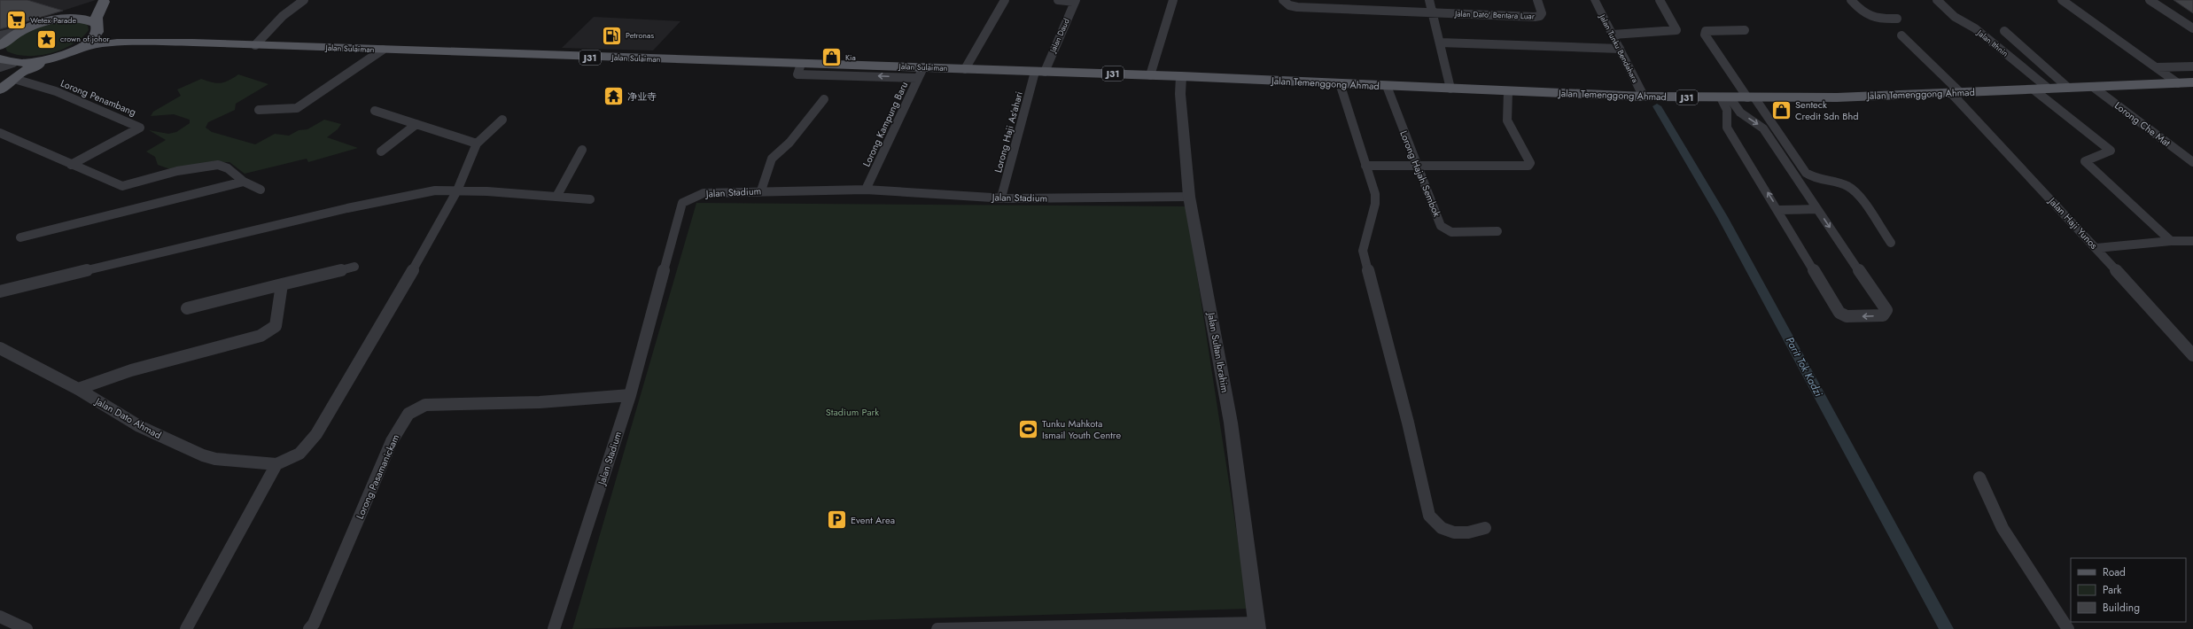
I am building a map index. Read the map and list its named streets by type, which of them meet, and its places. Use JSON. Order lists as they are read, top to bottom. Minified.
{"streets":{"main road":["Jalan Sulaiman","J31","Jalan Temenggong Ahmad"],"street":["Jalan Dato' Bentara Luar","Jalan Daud","Jalan Ithnin","Jalan Tunku Bendahara","Lorong Penambang","Lorong Kampung Baru","Lorong Che Mat","Lorong Haji As'ahari","Lorong Hajah Sembok","Jalan Stadium","Jalan Haji Yunos","Jalan Sultan Ibrahim","Jalan Dato Ahmad","Lorong Pasamanickam"]},"crossings":[["Jalan Daud","Jalan Sulaiman"],["Jalan Daud","Lorong Haji As'ahari"],["Jalan Ithnin","Jalan Temenggong Ahmad"],["Jalan Sulaiman","J31"],["Jalan Sulaiman","Jalan Temenggong Ahmad"],["Jalan Sulaiman","Lorong Kampung Baru"],["Jalan Sulaiman","Lorong Haji As'ahari"],["Jalan Sulaiman","Jalan Sultan Ibrahim"],["Jalan Tunku Bendahara","Jalan Temenggong Ahmad"],["Jalan Temenggong Ahmad","Lorong Che Mat"],["Jalan Temenggong Ahmad","Lorong Hajah Sembok"],["Jalan Temenggong Ahmad","Jalan Haji Yunos"],["Jalan Temenggong Ahmad","Jalan Sultan Ibrahim"],["Lorong Kampung Baru","Jalan Stadium"],["Lorong Haji As'ahari","Jalan Stadium"],["Jalan Stadium","Jalan Sultan Ibrahim"],["Jalan Stadium","Lorong Pasamanickam"]],"water":["Parit Tok Kadzi"],"parks":["Stadium Park"],"places":{"supermarket":["Wetex Parade"],"fuel station":["Petronas"],"place":["crown of johor"],"shop":["Kia","Senteck Credit Sdn Bhd"],"temple":["净业寺"],"sports":["Tunku Mahkota Ismail Youth Centre"],"parking":["Event Area"]},"legend":["Road","Park","Building"]}
